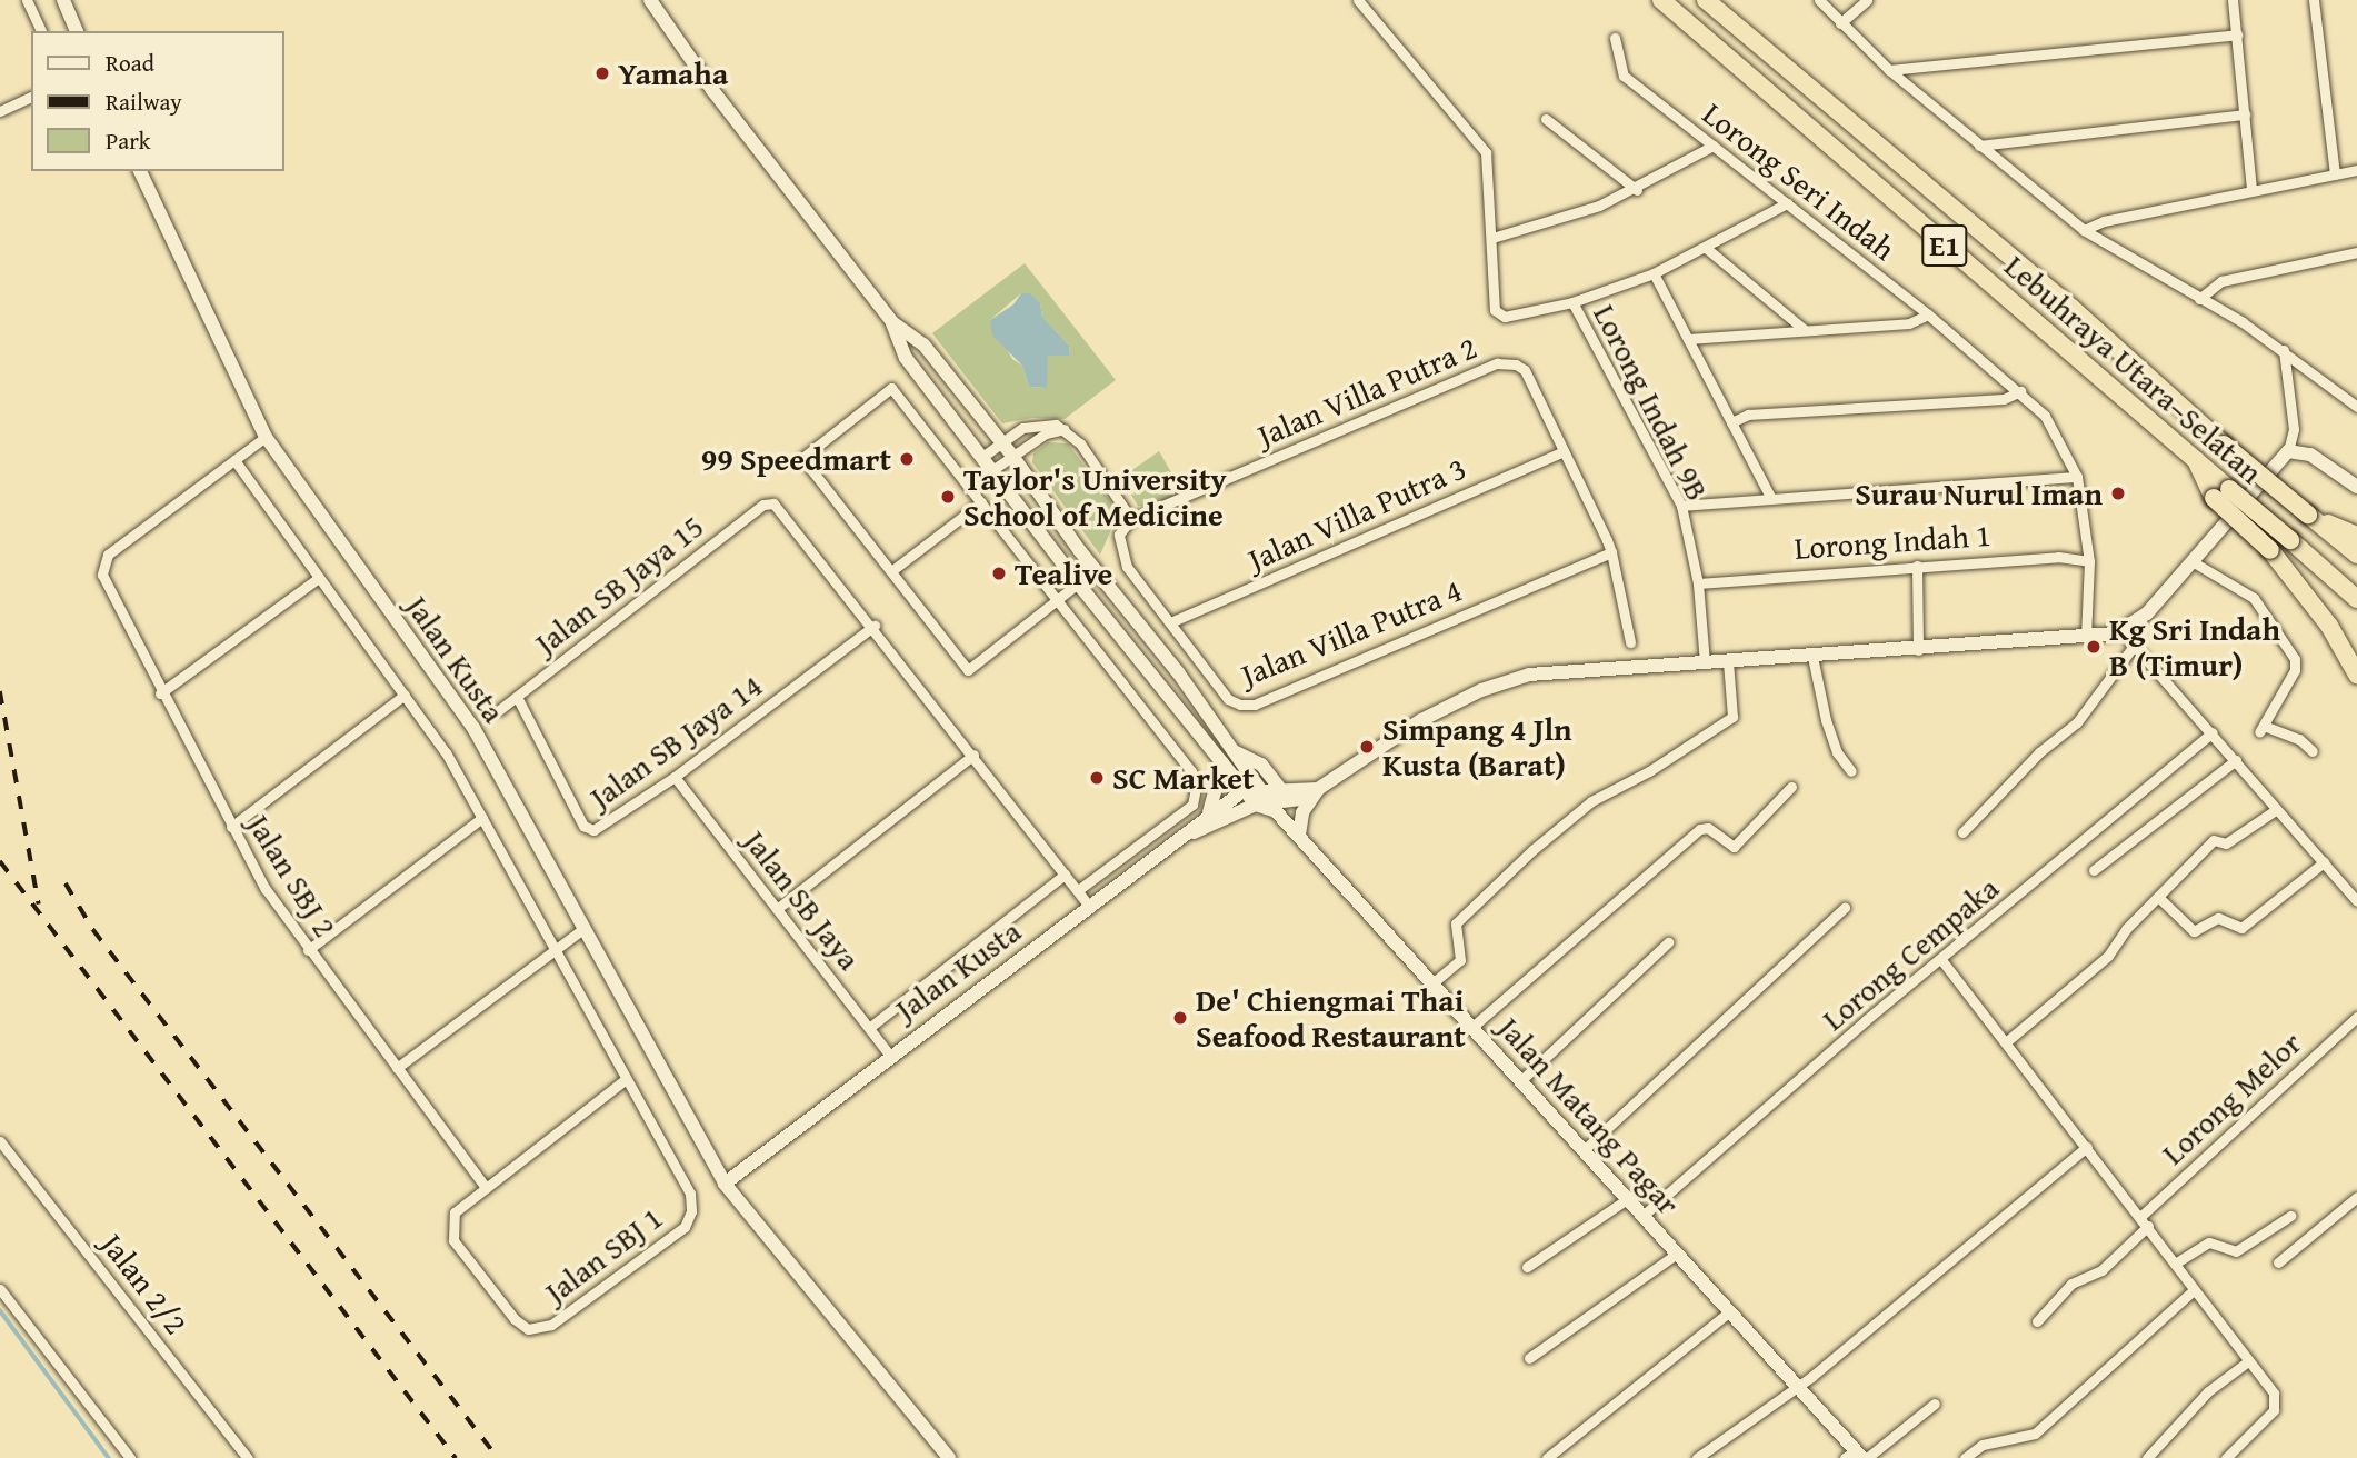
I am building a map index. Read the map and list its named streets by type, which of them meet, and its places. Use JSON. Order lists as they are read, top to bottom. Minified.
{"streets":{"highway":["E1","Lebuhraya Utara–Selatan"],"street":["Lorong Seri Indah","Jalan Villa Putra 2","Lorong Indah 9B","Jalan Villa Putra 3","Lorong Indah 1","Jalan SB Jaya 15","Jalan Villa Putra 4","Jalan Kusta","Jalan SB Jaya 14","Jalan SBJ 2","Jalan SB Jaya","Lorong Cempaka","Lorong Melor","Jalan Matang Pagar","Jalan SBJ 1","Jalan 2/2"]},"crossings":[["Lorong Seri Indah","Lorong Indah 1"],["Jalan Villa Putra 2","Jalan Villa Putra 3"],["Jalan Villa Putra 2","Jalan Villa Putra 4"],["Lorong Indah 9B","Lorong Indah 1"],["Jalan Villa Putra 3","Jalan Villa Putra 4"],["Jalan SB Jaya 15","Jalan SB Jaya 14"],["Jalan Kusta","Jalan SB Jaya"],["Jalan SB Jaya 14","Jalan SB Jaya"],["Jalan SBJ 2","Jalan SBJ 1"],["Lorong Cempaka","Jalan Matang Pagar"]],"places":["Yamaha","99 Speedmart","Surau Nurul Iman","Taylor's University School of Medicine","Tealive","Kg Sri Indah B (Timur)","Simpang 4 Jln Kusta (Barat)","SC Market","De' Chiengmai Thai Seafood Restaurant"],"legend":["Road","Railway","Park"]}
